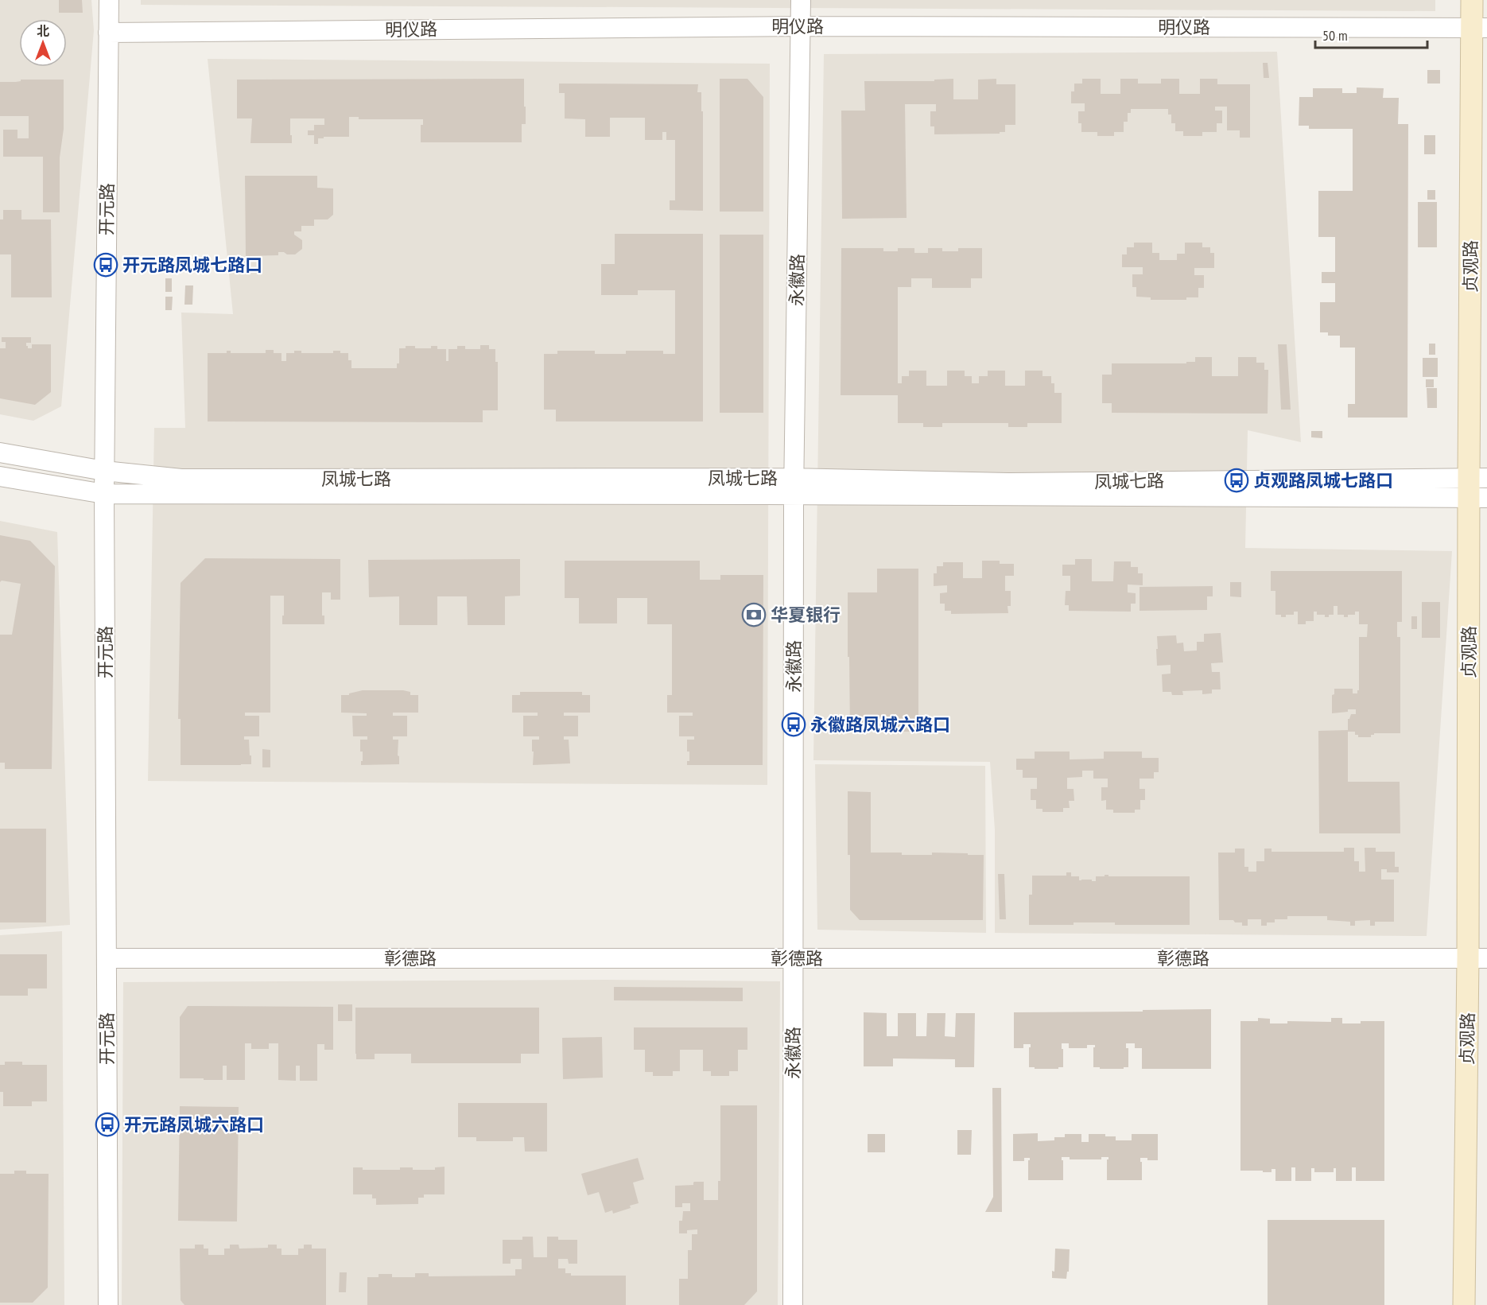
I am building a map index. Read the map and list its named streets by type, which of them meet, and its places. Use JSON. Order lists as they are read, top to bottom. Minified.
{"streets":{"main road":["贞观路"],"street":["明仪路","开元路","永徽路","凤城七路","彰德路"]},"crossings":[["明仪路","开元路"],["明仪路","贞观路"],["明仪路","永徽路"],["开元路","凤城七路"],["开元路","彰德路"],["贞观路","凤城七路"],["贞观路","彰德路"],["永徽路","凤城七路"],["永徽路","彰德路"]],"places":{"bus stop":["开元路凤城七路口","贞观路凤城七路口","永徽路凤城六路口","开元路凤城六路口"],"bank":["华夏银行"]},"scale_bar":"50 m","north":"top"}
